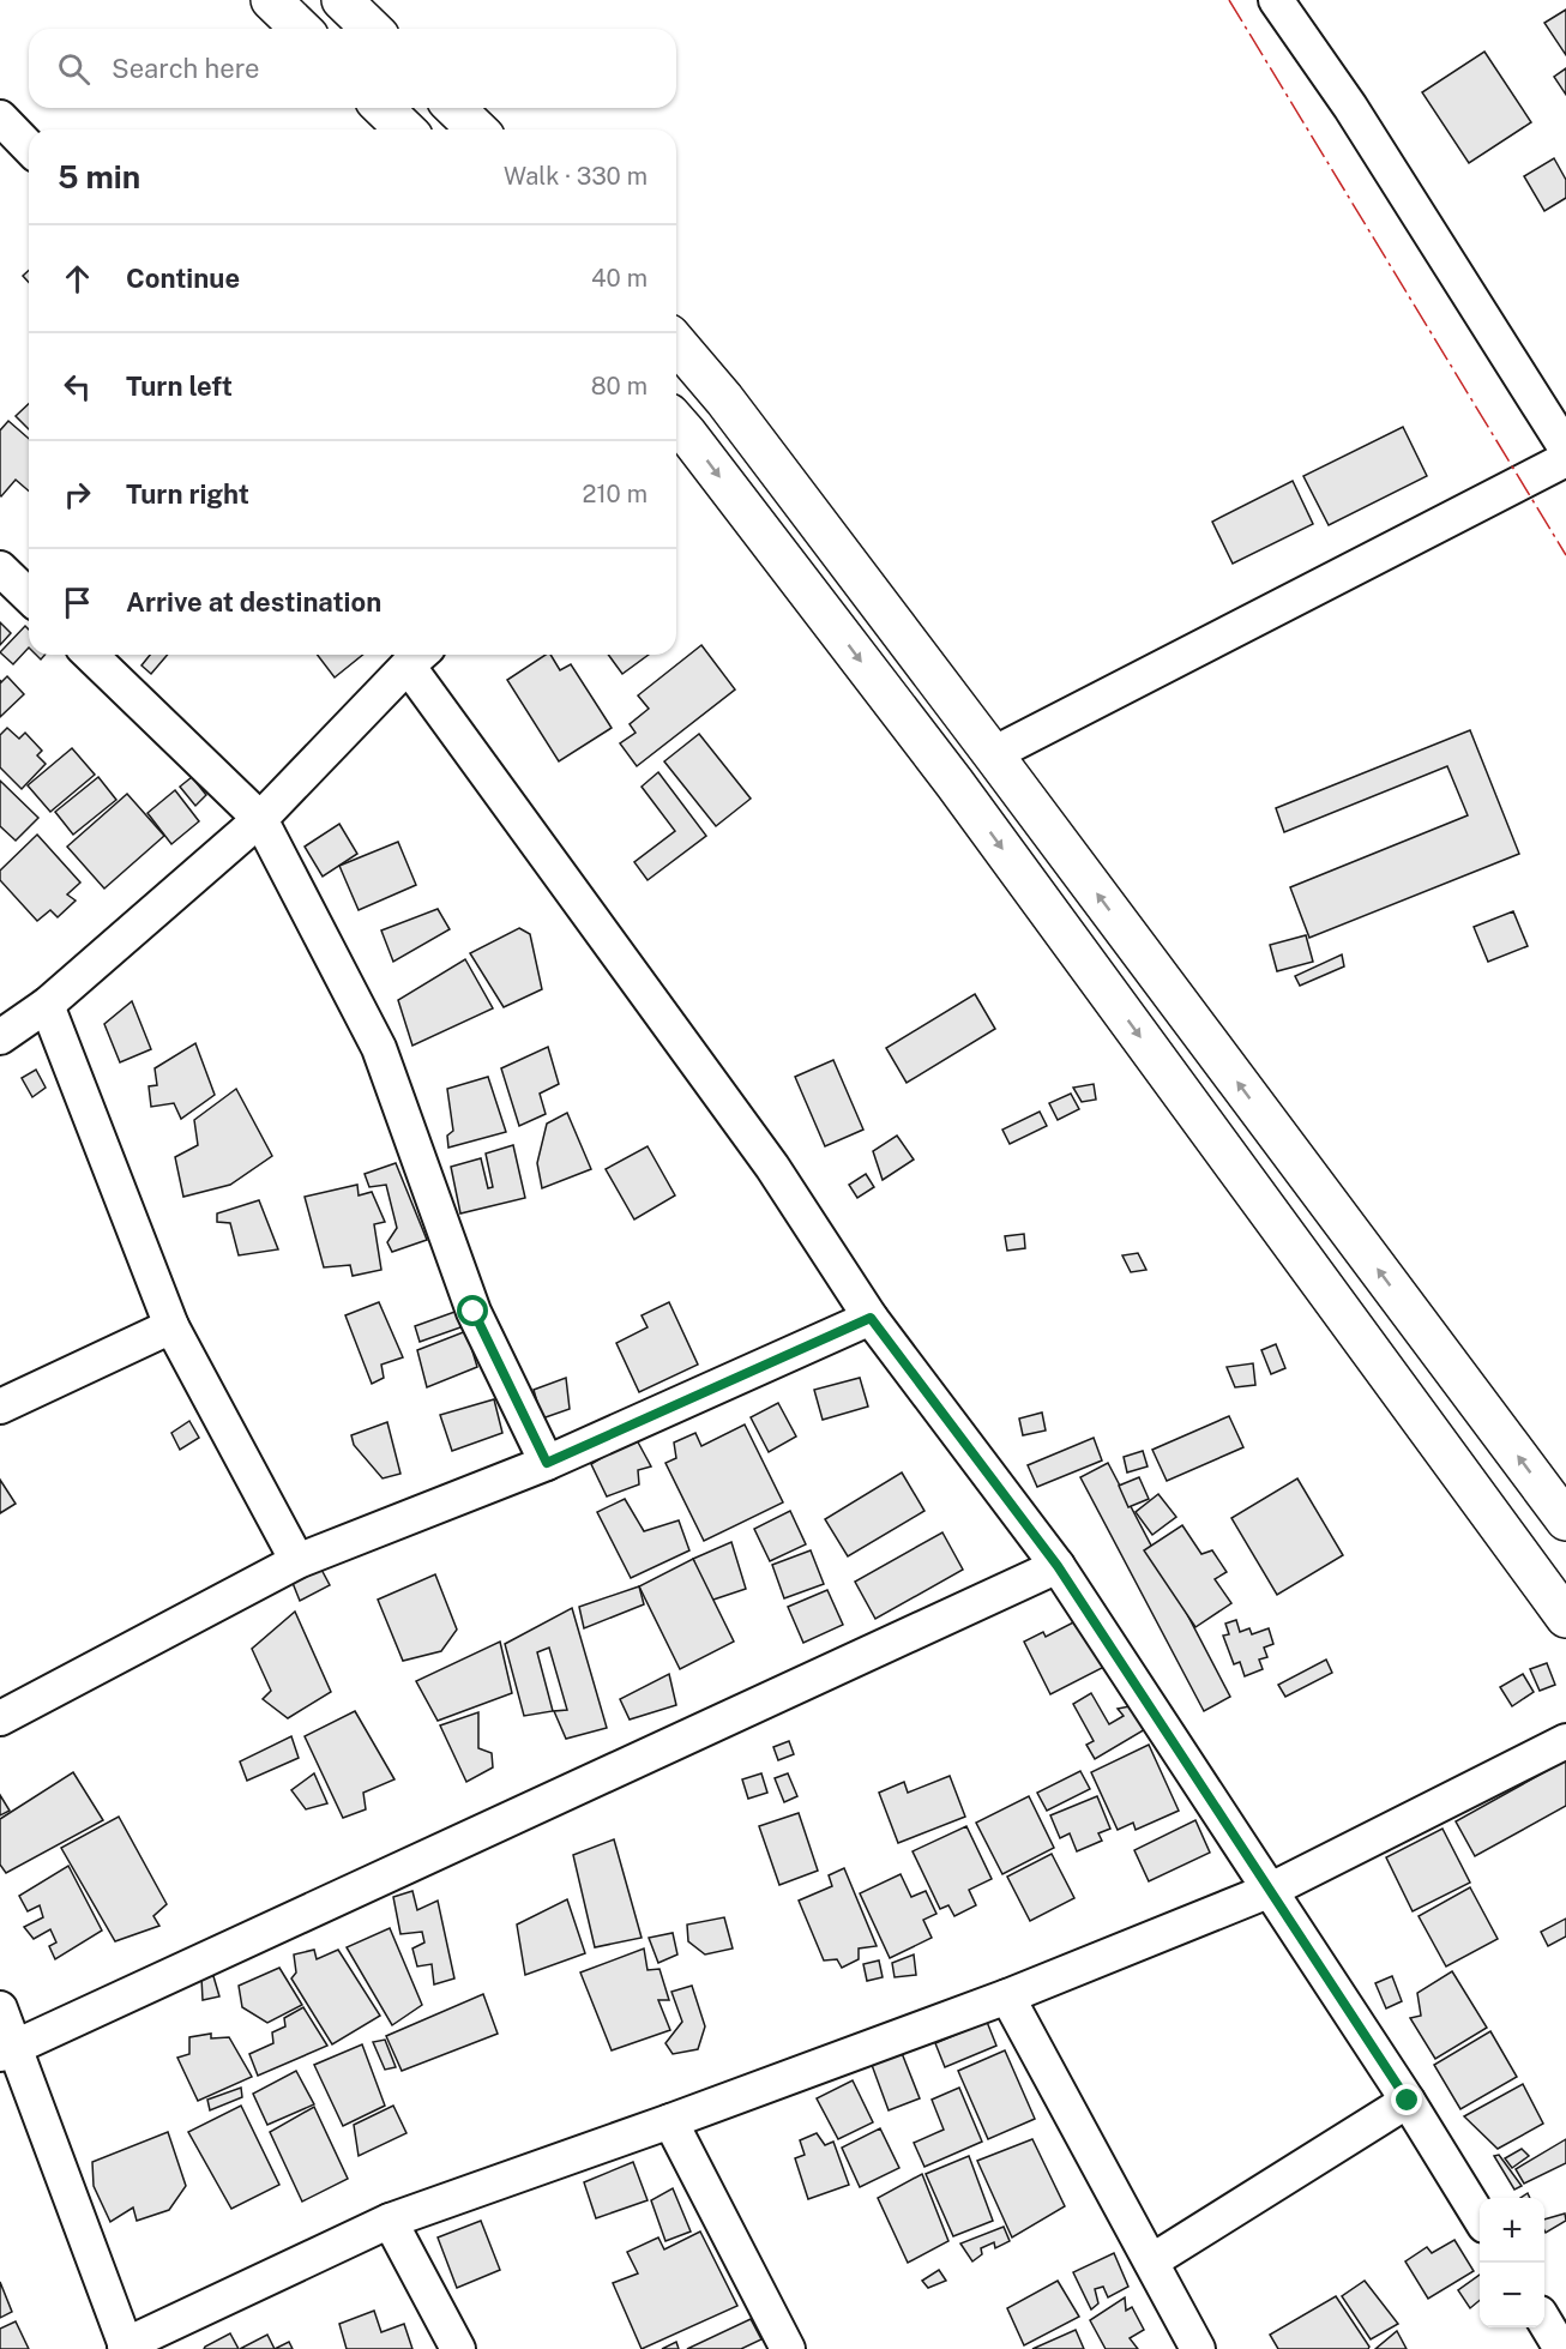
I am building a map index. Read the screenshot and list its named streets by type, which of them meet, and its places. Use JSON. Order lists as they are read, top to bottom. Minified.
{"page":{"search":"Search here","heading":["5 min","Walk · 330 m"],"list":[["Continue","40 m"],["Turn left","80 m"],["Turn right","210 m"],"Arrive at destination"],"map_buttons":["+","−"]}}
